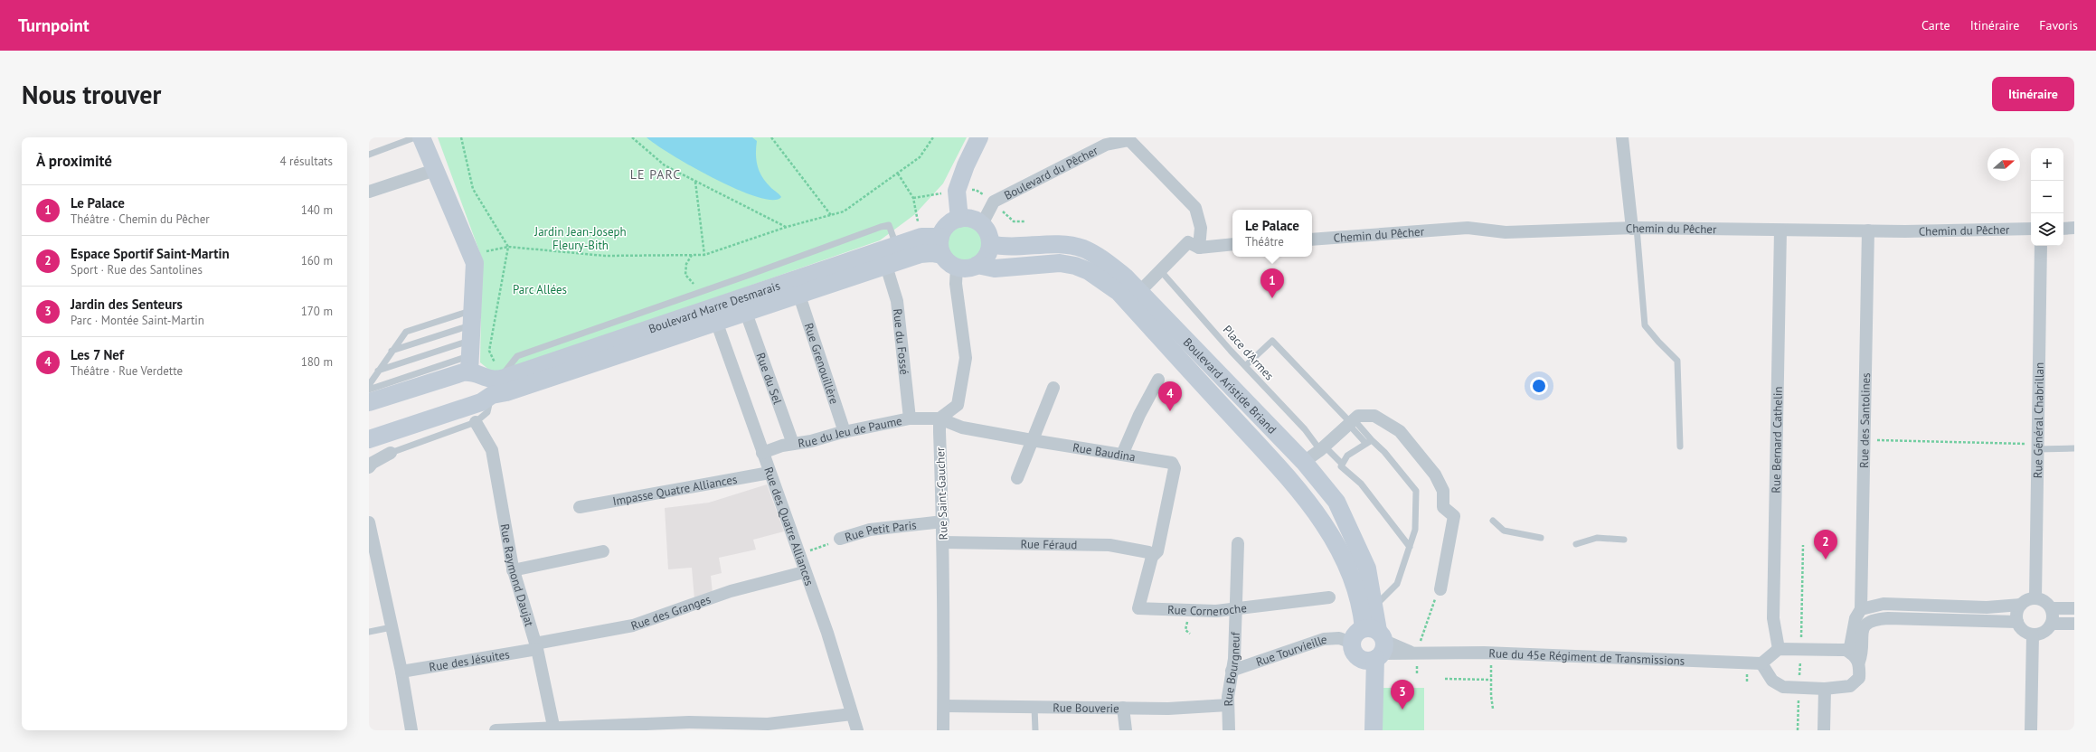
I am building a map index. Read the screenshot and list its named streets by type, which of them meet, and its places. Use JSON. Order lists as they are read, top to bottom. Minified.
{"streets":{"main road":["Boulevard Marre Desmarais","Boulevard Aristide Briand"],"street":["Boulevard du Pêcher","Chemin du Pêcher","Rue du Fossé","Rue Grenouillère","Rue du Sel","Rue des Santolines","Rue Général Chabrillan","Rue du Jeu de Paume","Rue Bernard Cathelin","Rue Baudina","Impasse Quatre Alliances","Rue Saint-Gaucher","Rue des Quatre Alliances","Rue Petit Paris","Rue Féraud","Rue Raymond Daujat","Rue Corneroche","Rue des Granges","Rue Tourvieille","Rue du 45e Régiment de Transmissions","Rue des Jésuites","Rue Bourgneuf","Rue Bouverie"],"lane":["Place d'Armes"]},"crossings":[["Boulevard du Pêcher","Boulevard Marre Desmarais"],["Boulevard du Pêcher","Boulevard Aristide Briand"],["Chemin du Pêcher","Rue des Santolines"],["Chemin du Pêcher","Rue Bernard Cathelin"],["Boulevard Marre Desmarais","Rue du Fossé"],["Boulevard Marre Desmarais","Rue Grenouillère"],["Boulevard Marre Desmarais","Rue du Sel"],["Boulevard Marre Desmarais","Boulevard Aristide Briand"],["Boulevard Marre Desmarais","Rue des Quatre Alliances"],["Rue du Fossé","Rue du Jeu de Paume"],["Rue Grenouillère","Rue du Jeu de Paume"],["Rue du Sel","Rue du Jeu de Paume"],["Rue du Jeu de Paume","Rue Baudina"],["Rue du Jeu de Paume","Rue Saint-Gaucher"],["Rue du Jeu de Paume","Rue des Quatre Alliances"],["Rue Baudina","Rue Saint-Gaucher"],["Rue Baudina","Rue Féraud"],["Rue Baudina","Rue Corneroche"],["Impasse Quatre Alliances","Rue des Quatre Alliances"],["Rue Saint-Gaucher","Rue Petit Paris"],["Rue Saint-Gaucher","Rue Féraud"],["Rue Saint-Gaucher","Rue Bouverie"],["Rue des Quatre Alliances","Rue Petit Paris"],["Rue des Quatre Alliances","Rue des Granges"],["Rue Féraud","Rue Corneroche"],["Rue Raymond Daujat","Rue des Granges"],["Rue Raymond Daujat","Rue des Jésuites"],["Rue Corneroche","Rue Bourgneuf"],["Rue des Granges","Rue des Jésuites"],["Rue Tourvieille","Rue Bourgneuf"],["Rue Bourgneuf","Rue Bouverie"]],"districts":["LE PARC"],"parks":["Jardin Jean-Joseph Fleury-Bith","Parc Allées"],"north":"right","page":{"header":"Turnpoint","nav":["Carte","Itinéraire","Favoris"],"buttons":"Itinéraire","title":"Nous trouver","heading":["À proximité","4 résultats"],"map_buttons":["+","−"],"list":[{"mark":"1","name":"Le Palace","note":"Théâtre · Chemin du Pêcher","value":"140 m"},{"mark":"2","name":"Espace Sportif Saint-Martin","note":"Sport · Rue des Santolines","value":"160 m"},{"mark":"3","name":"Jardin des Senteurs","note":"Parc · Montée Saint-Martin","value":"170 m"},{"mark":"4","name":"Les 7 Nef","note":"Théâtre · Rue Verdette","value":"180 m"}],"popup":["Le Palace","Théâtre"],"pins":["1","4","2","3"]}}
